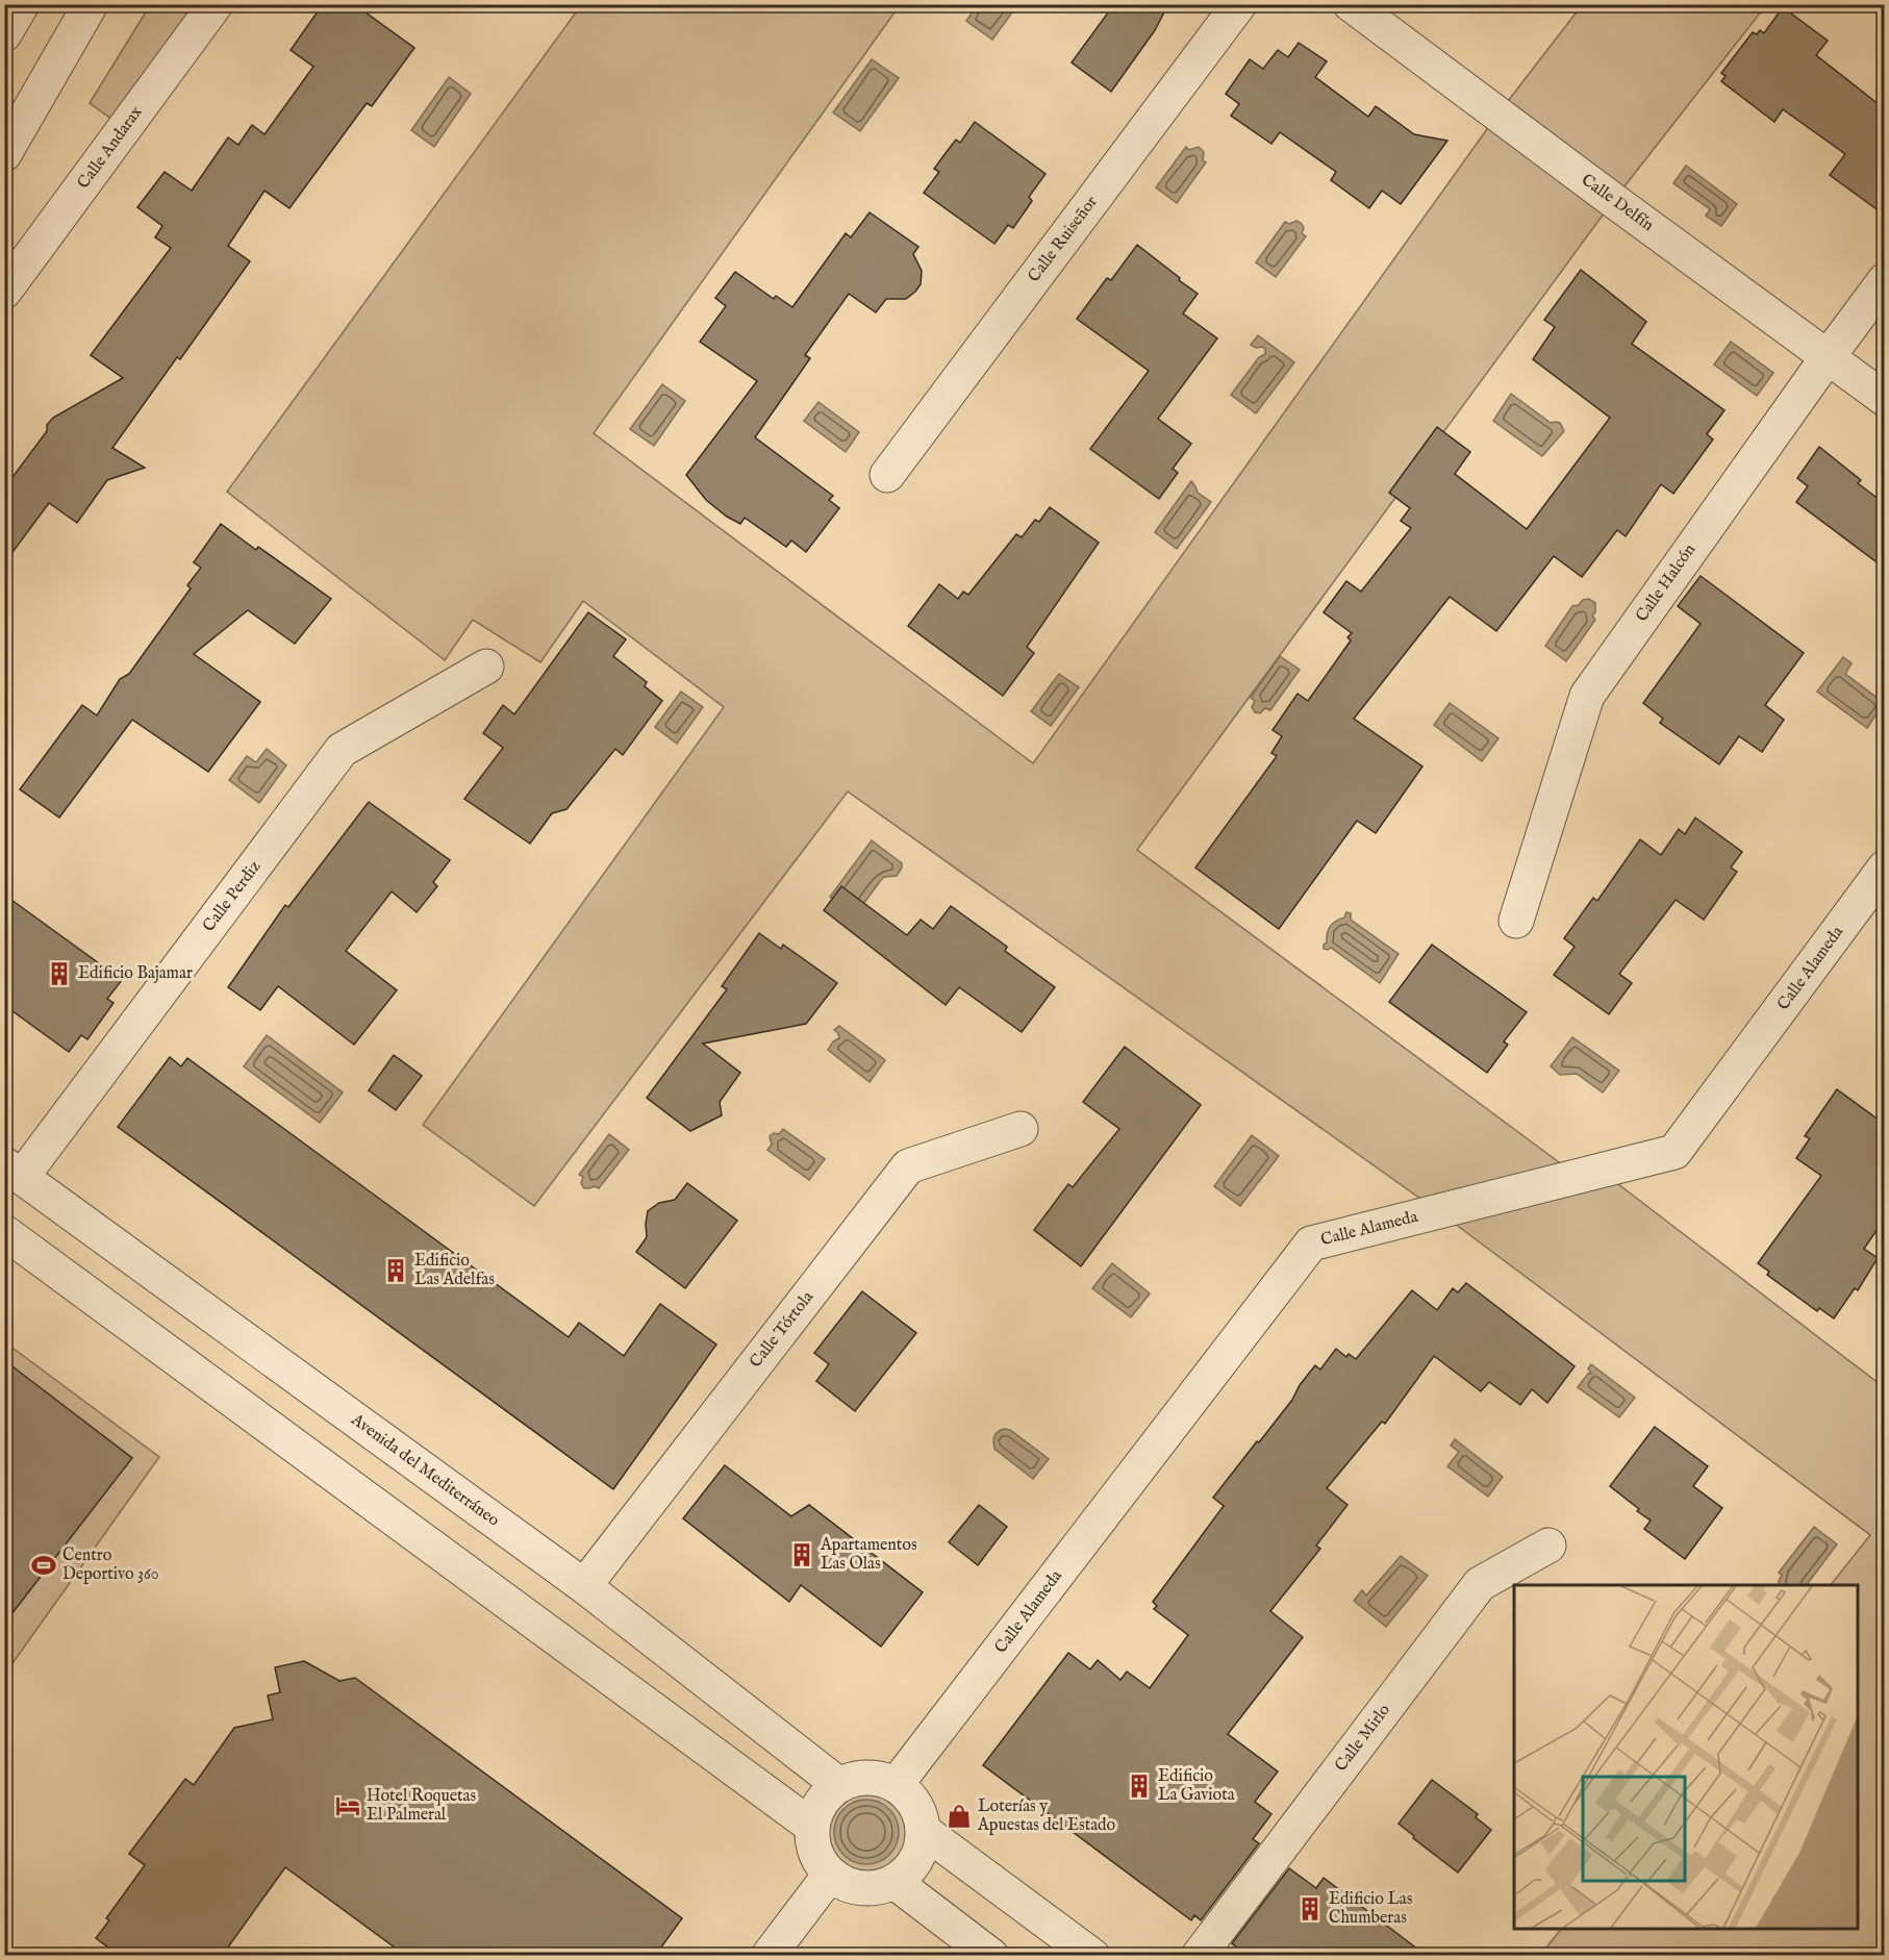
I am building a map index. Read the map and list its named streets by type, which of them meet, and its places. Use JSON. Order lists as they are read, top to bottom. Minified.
{"streets":{"street":["Calle Andarax","Calle Delfín","Calle Ruiseñor","Calle Halcón","Calle Perdiz","Calle Alameda","Calle Tórtola","Avenida del Mediterráneo","Calle Mirlo"]},"crossings":[["Calle Delfín","Calle Halcón"],["Calle Perdiz","Avenida del Mediterráneo"],["Calle Alameda","Avenida del Mediterráneo"],["Calle Tórtola","Avenida del Mediterráneo"]],"places":{"building":["Edificio Bajamar","Edificio Las Adelfas","Apartamentos Las Olas","Edificio La Gaviota","Edificio Las Chumberas"],"sports":["Centro Deportivo 360"],"hotel":["Hotel Roquetas El Palmeral"],"shop":["Loterías y Apuestas del Estado"]}}
